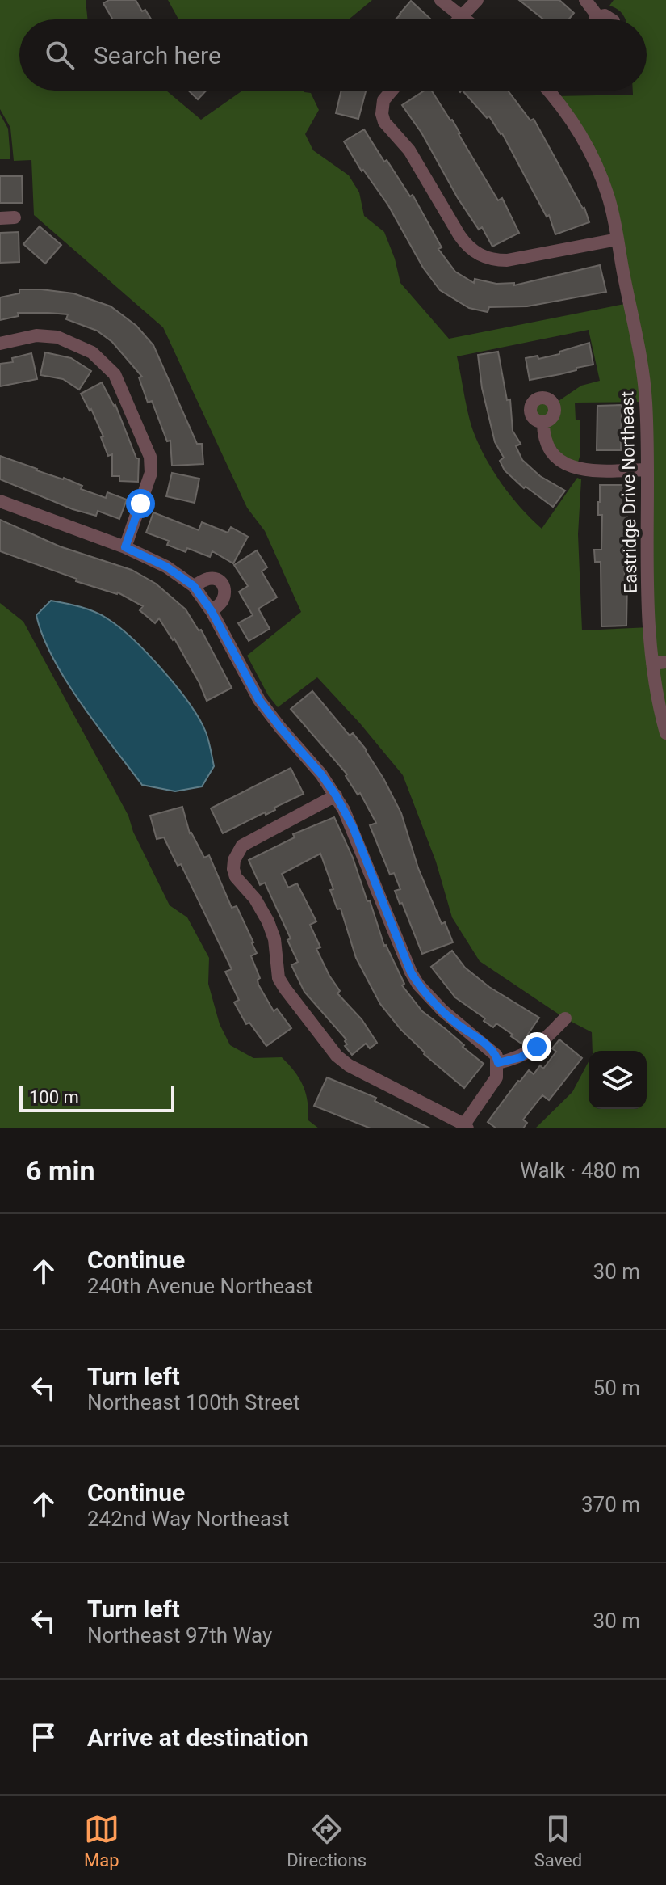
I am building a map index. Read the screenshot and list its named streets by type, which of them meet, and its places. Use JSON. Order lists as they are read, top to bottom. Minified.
{"streets":{"street":["Eastridge Drive Northeast"]},"scale_bar":"100 m","page":{"search":"Search here","scale":"100 m","heading":["6 min","Walk · 480 m"],"list":[["Continue","240th Avenue Northeast","30 m"],["Turn left","Northeast 100th Street","50 m"],["Continue","242nd Way Northeast","370 m"],["Turn left","Northeast 97th Way","30 m"],"Arrive at destination"],"nav":["Map","Directions","Saved"]}}
